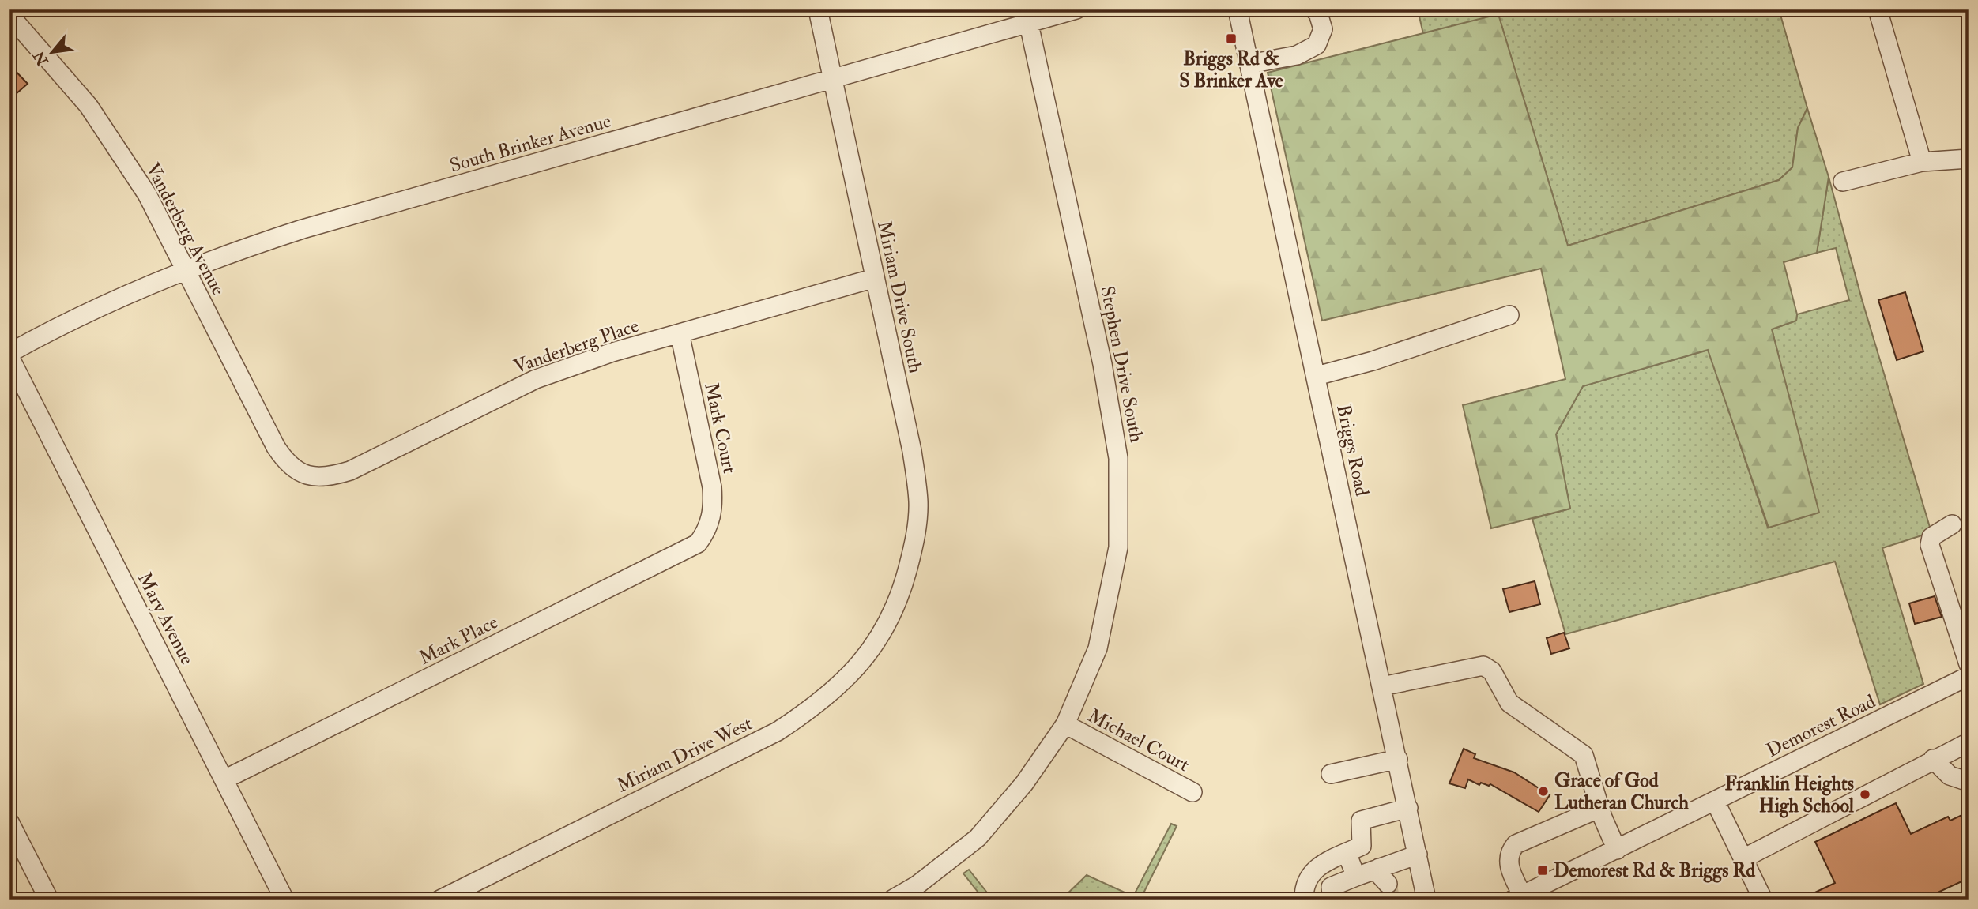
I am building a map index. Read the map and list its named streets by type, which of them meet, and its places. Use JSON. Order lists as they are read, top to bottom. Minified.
{"streets":{"street":["South Brinker Avenue","Vanderberg Avenue","Miriam Drive South","Vanderberg Place","Stephen Drive South","Mark Court","Briggs Road","Mary Avenue","Mark Place","Demorest Road","Michael Court","Miriam Drive West"]},"crossings":[["South Brinker Avenue","Vanderberg Avenue"],["South Brinker Avenue","Miriam Drive South"],["South Brinker Avenue","Stephen Drive South"],["South Brinker Avenue","Mary Avenue"],["Vanderberg Avenue","Vanderberg Place"],["Miriam Drive South","Vanderberg Place"],["Miriam Drive South","Miriam Drive West"],["Vanderberg Place","Mark Court"],["Stephen Drive South","Michael Court"],["Mark Court","Mark Place"],["Mary Avenue","Mark Place"]],"places":{"transit":["Briggs Rd & S Brinker Ave","Demorest Rd & Briggs Rd"],"other":["Grace of God Lutheran Church","Franklin Heights High School"]},"north":"bottom left"}
